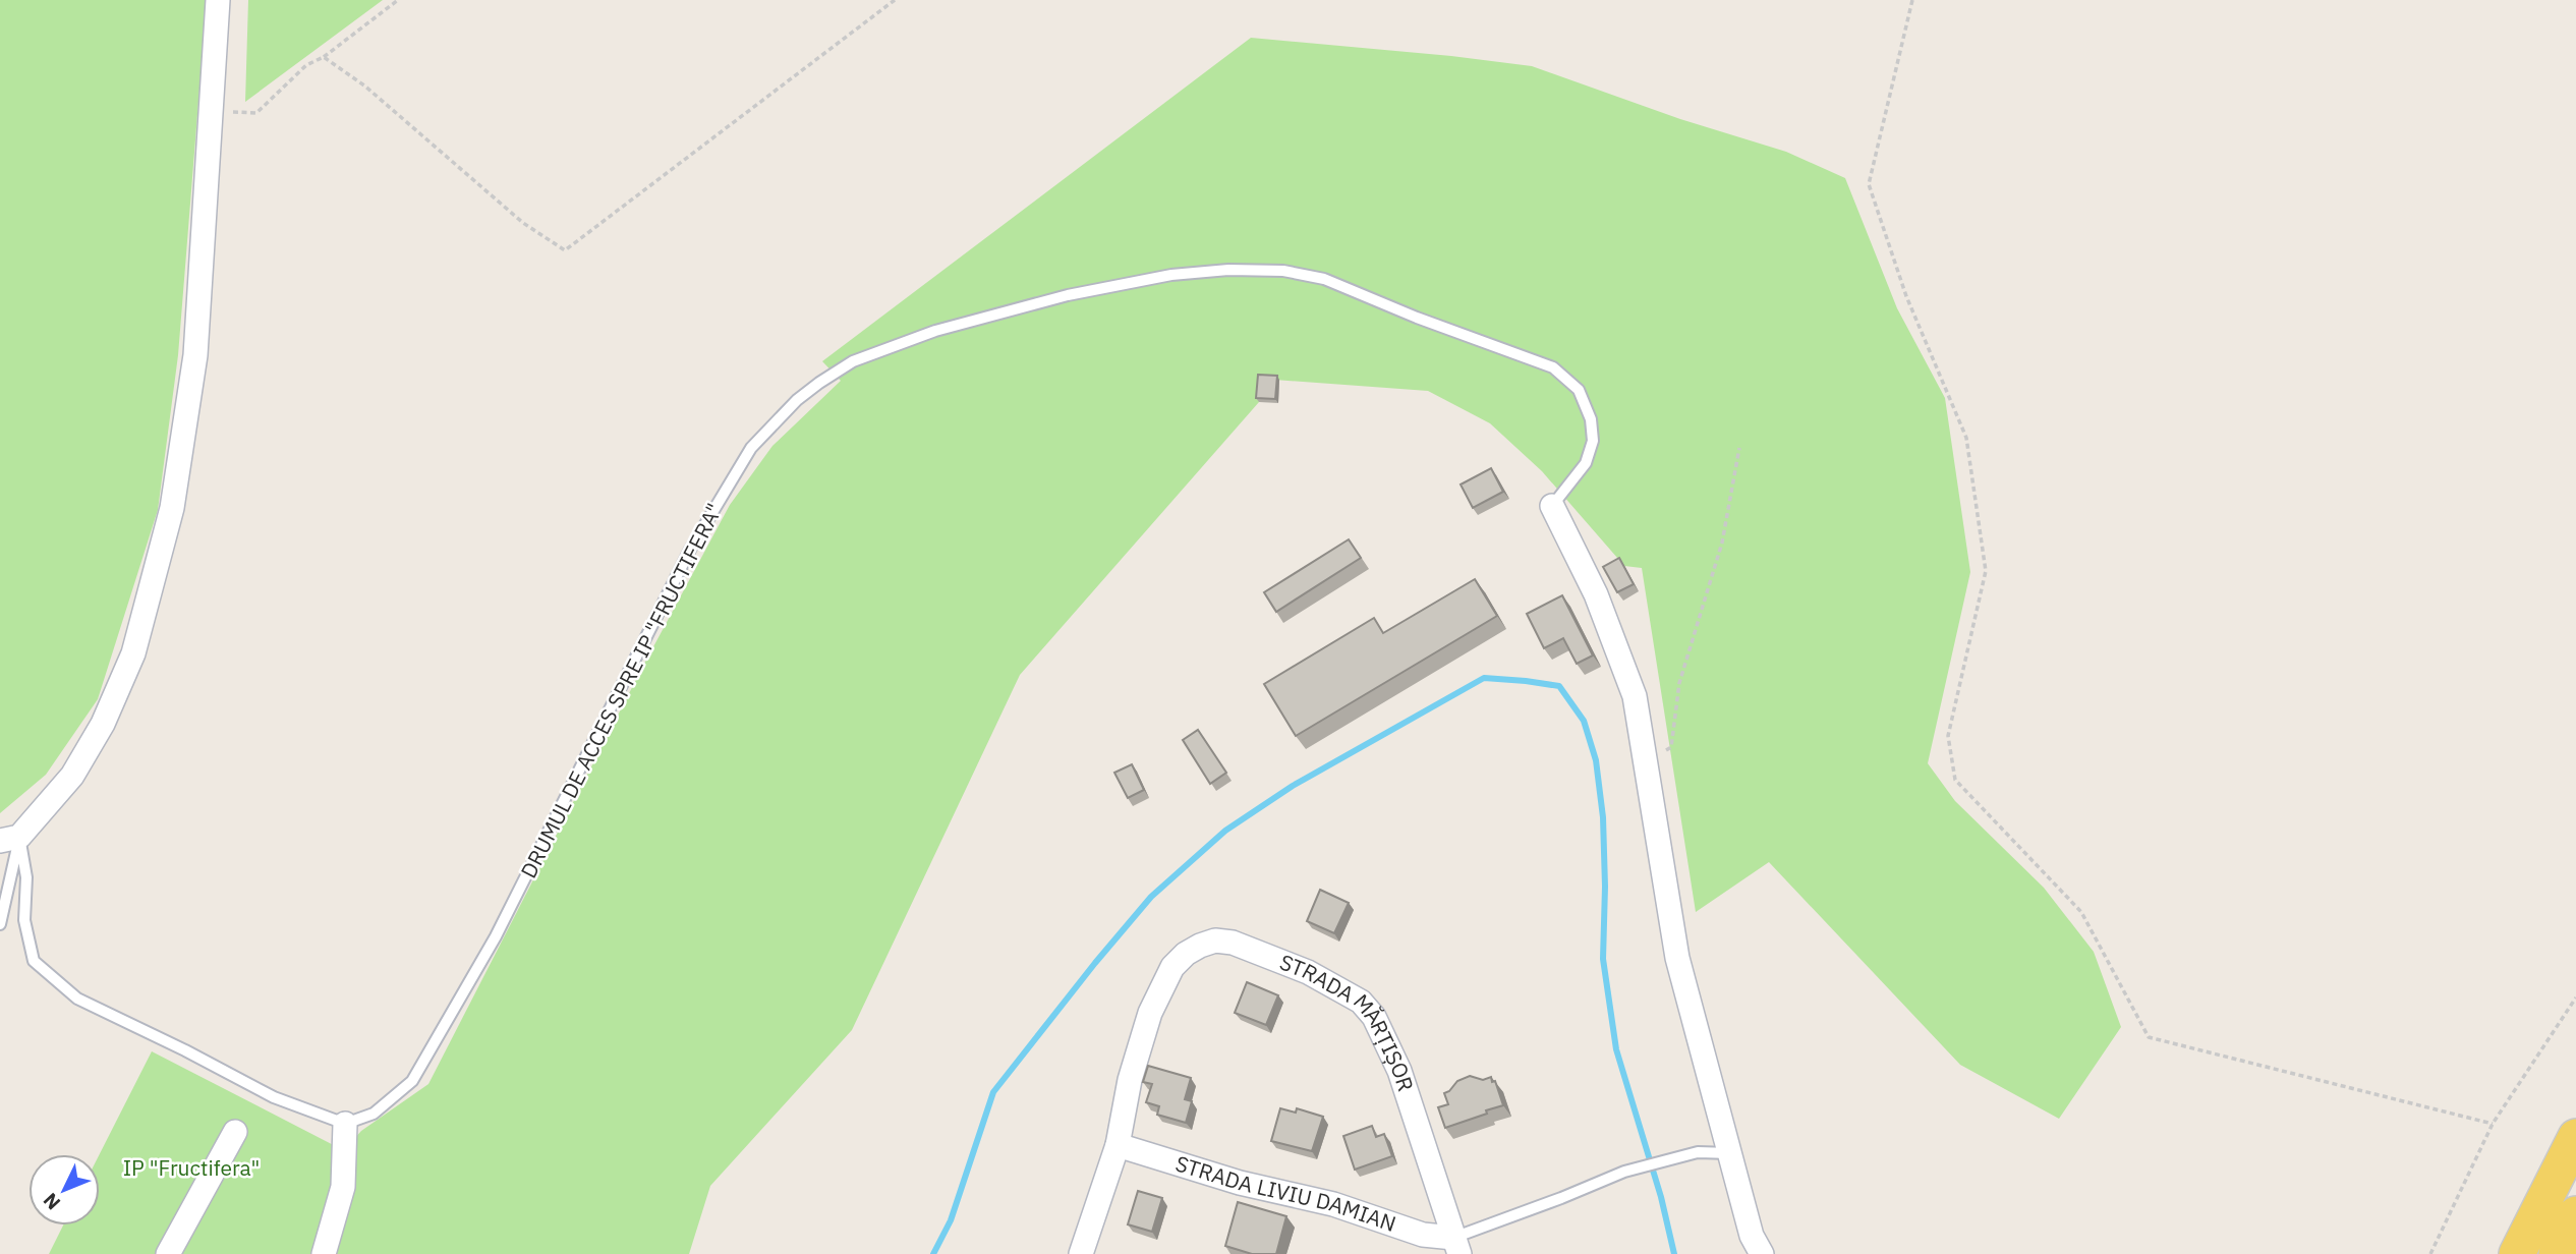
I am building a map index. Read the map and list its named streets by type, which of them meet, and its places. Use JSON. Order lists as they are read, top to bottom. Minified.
{"streets":{"street":["STRADA MĂRȚIȘOR","STRADA LIVIU DAMIAN"],"lane":["DRUMUL DE ACCES SPRE IP \"FRUCTIFERA\""]},"crossings":[["STRADA MĂRȚIȘOR","STRADA LIVIU DAMIAN"]],"parks":["IP \"Fructifera\""],"north":"bottom left"}
